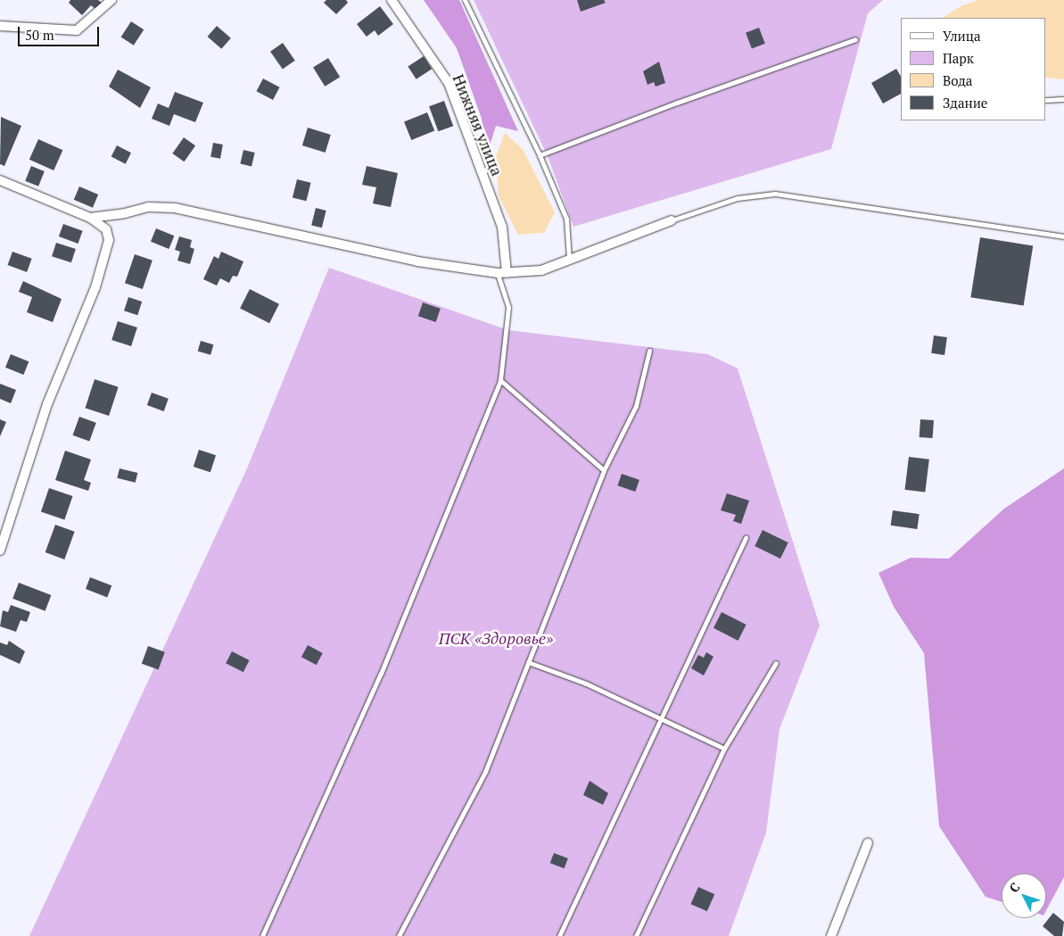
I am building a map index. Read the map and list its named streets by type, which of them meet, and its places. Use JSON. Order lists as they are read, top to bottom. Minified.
{"streets":{"street":["Нижняя улица"]},"parks":["ПСК «Здоровье»"],"legend":["Улица","Парк","Вода","Здание"],"scale_bar":"50 m","north":"top left"}
